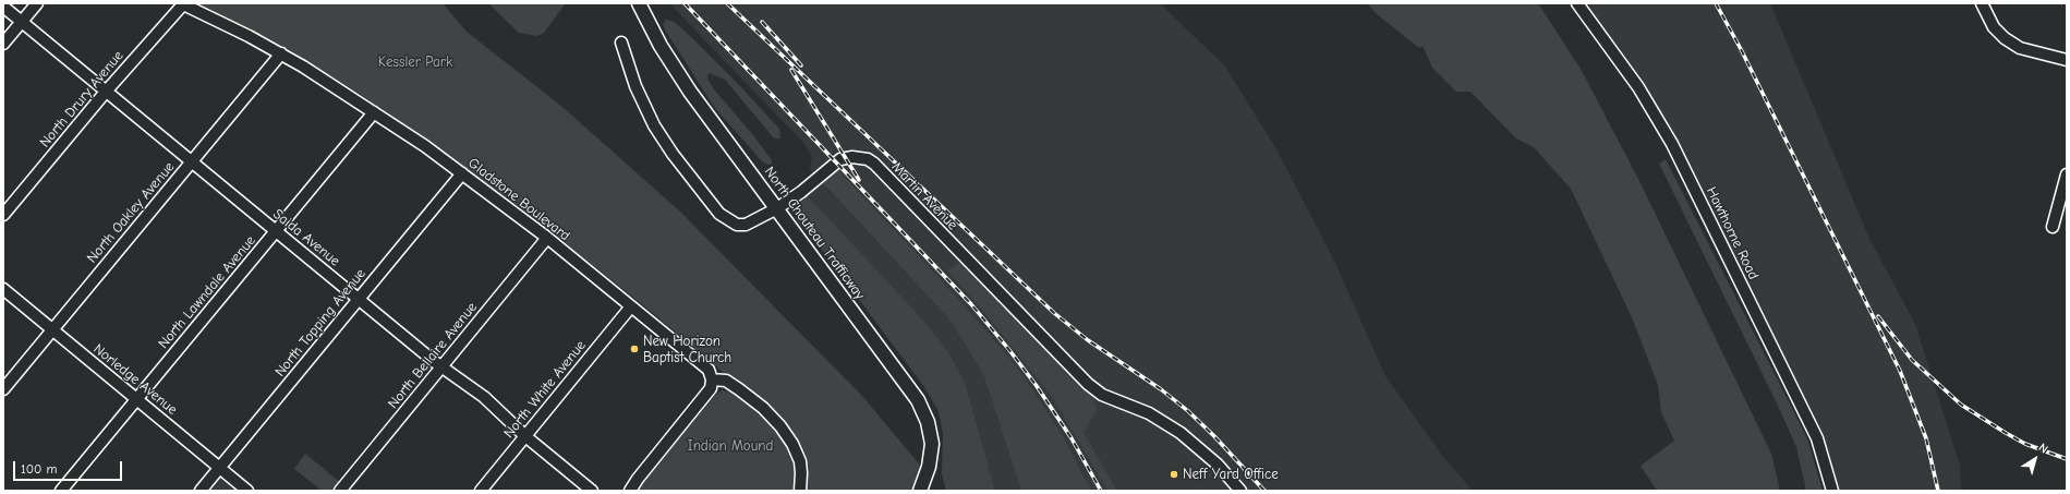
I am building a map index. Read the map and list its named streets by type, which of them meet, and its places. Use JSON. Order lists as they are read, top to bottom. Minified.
{"streets":{"main road":["North Chouteau Trafficway"],"street":["North Drury Avenue","Martin Avenue","Gladstone Boulevard","North Oakley Avenue","Hawthorne Road","Saida Avenue","North Lawndale Avenue","North Topping Avenue","North Bellaire Avenue","Norledge Avenue","North White Avenue"]},"crossings":[["North Drury Avenue","Gladstone Boulevard"],["North Drury Avenue","Saida Avenue"],["Martin Avenue","North Chouteau Trafficway"],["Gladstone Boulevard","North Oakley Avenue"],["Gladstone Boulevard","North Lawndale Avenue"],["Gladstone Boulevard","North Topping Avenue"],["Gladstone Boulevard","North Bellaire Avenue"],["Gladstone Boulevard","North White Avenue"],["North Oakley Avenue","Saida Avenue"],["North Oakley Avenue","Norledge Avenue"],["Saida Avenue","North Lawndale Avenue"],["Saida Avenue","North Topping Avenue"],["Saida Avenue","North Bellaire Avenue"],["Saida Avenue","North White Avenue"],["North Lawndale Avenue","Norledge Avenue"],["North Topping Avenue","Norledge Avenue"]],"parks":["Kessler Park","Indian Mound"],"places":["New Horizon Baptist Church","Neff Yard Office"],"scale_bar":"100 m","north":"top right"}
